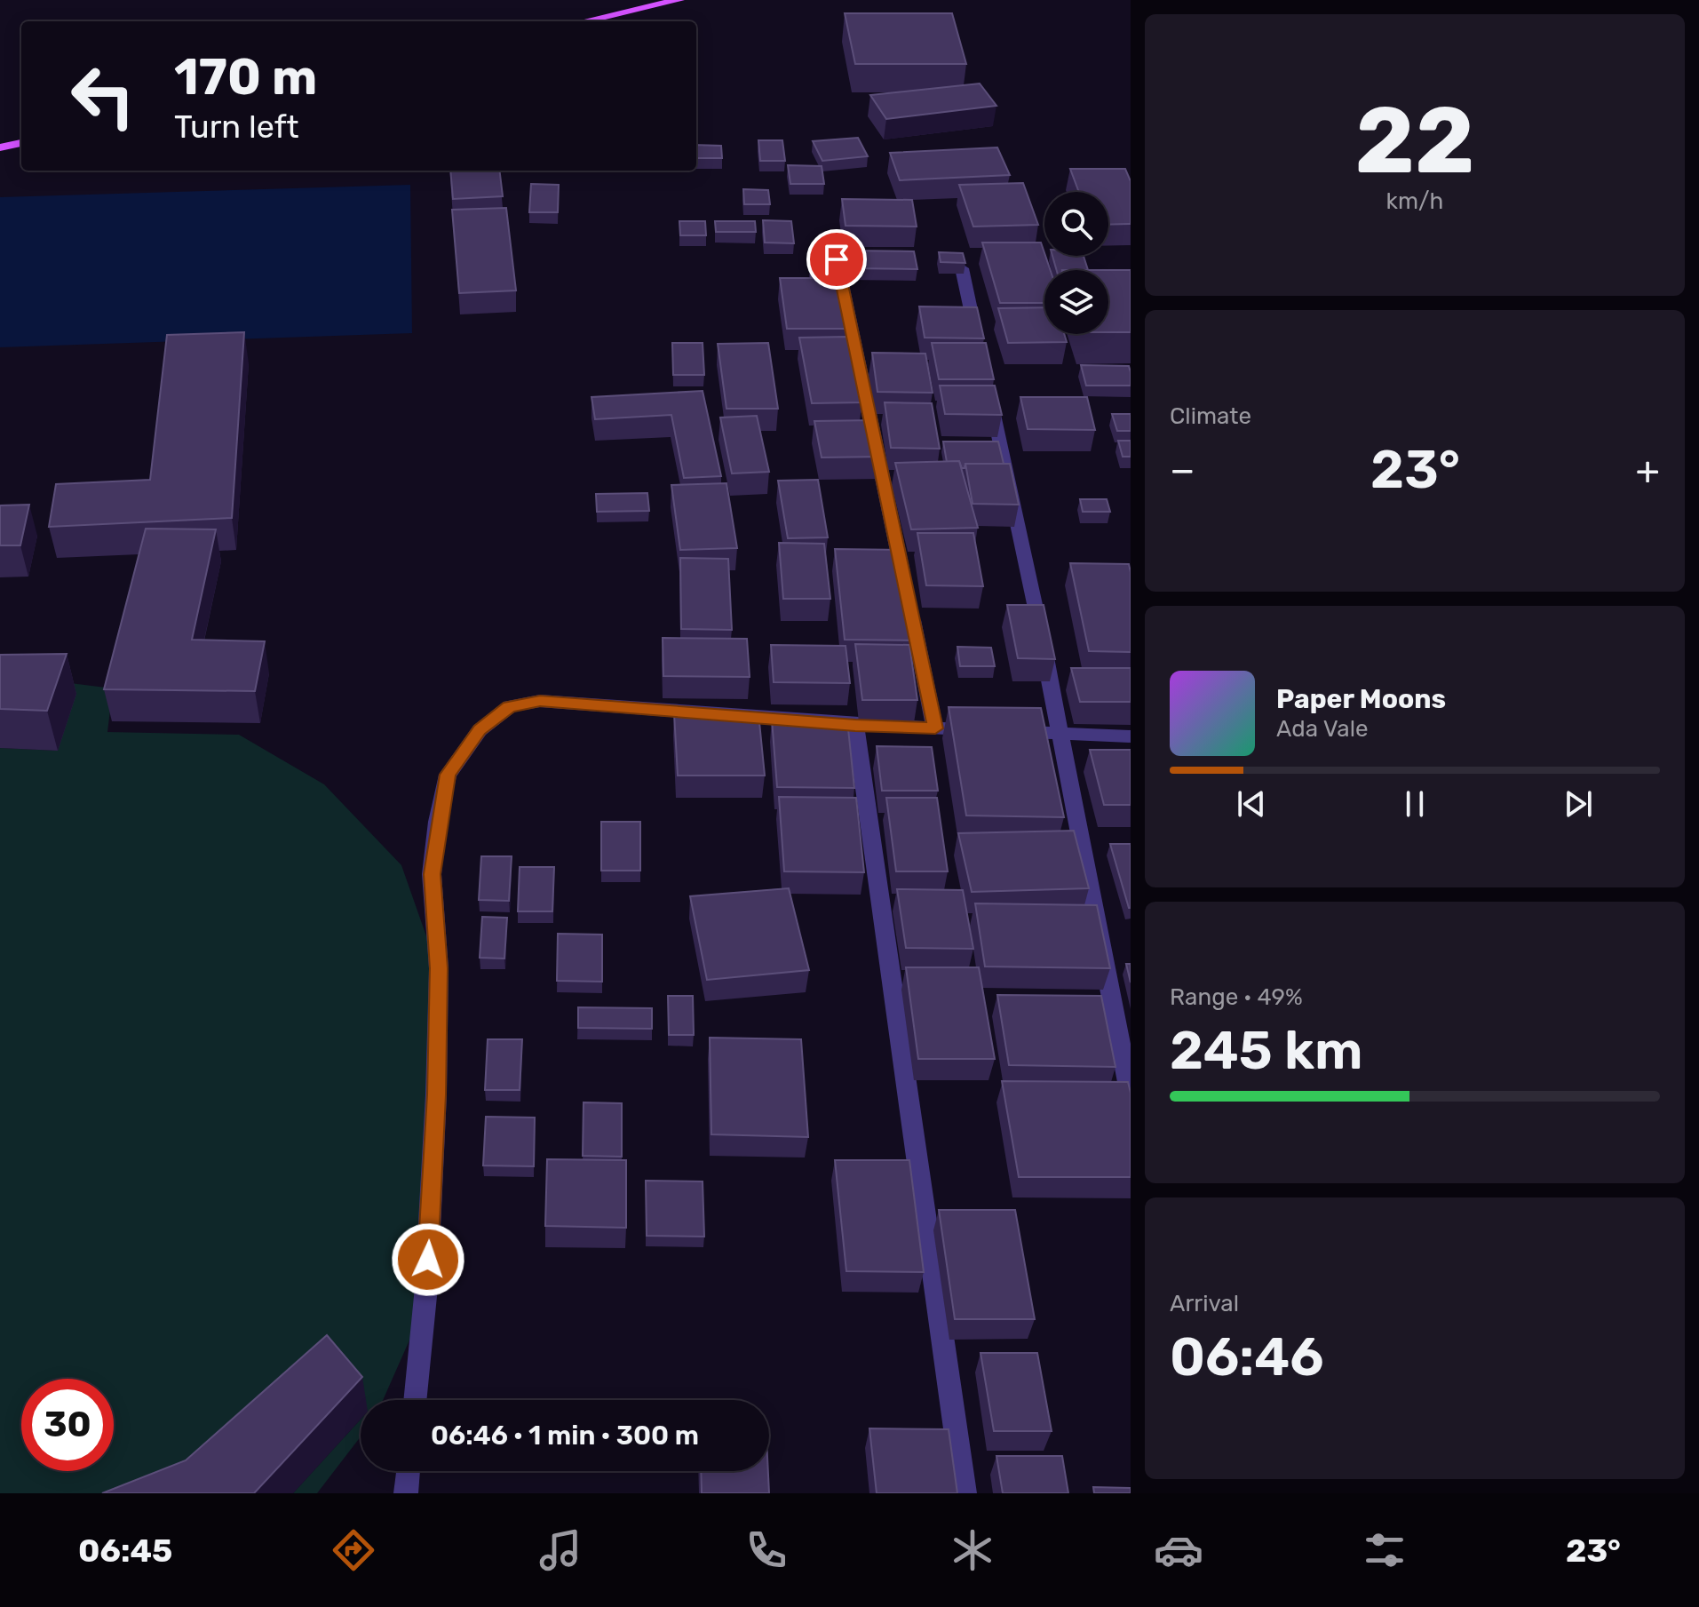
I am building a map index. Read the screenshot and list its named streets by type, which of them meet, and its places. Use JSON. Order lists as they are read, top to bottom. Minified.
{"page":{"tile":[["22","km/h"],"Climate",["Range · 49%","245 km"],["Arrival","06:46"]],"turn":["170 m","Turn left"],"heat":["−","23°","+"],"song":["Paper Moons","Ada Vale"],"limit":"30","trip":"06:46 · 1 min · 300 m","tabs":["06:45","23°"]}}
